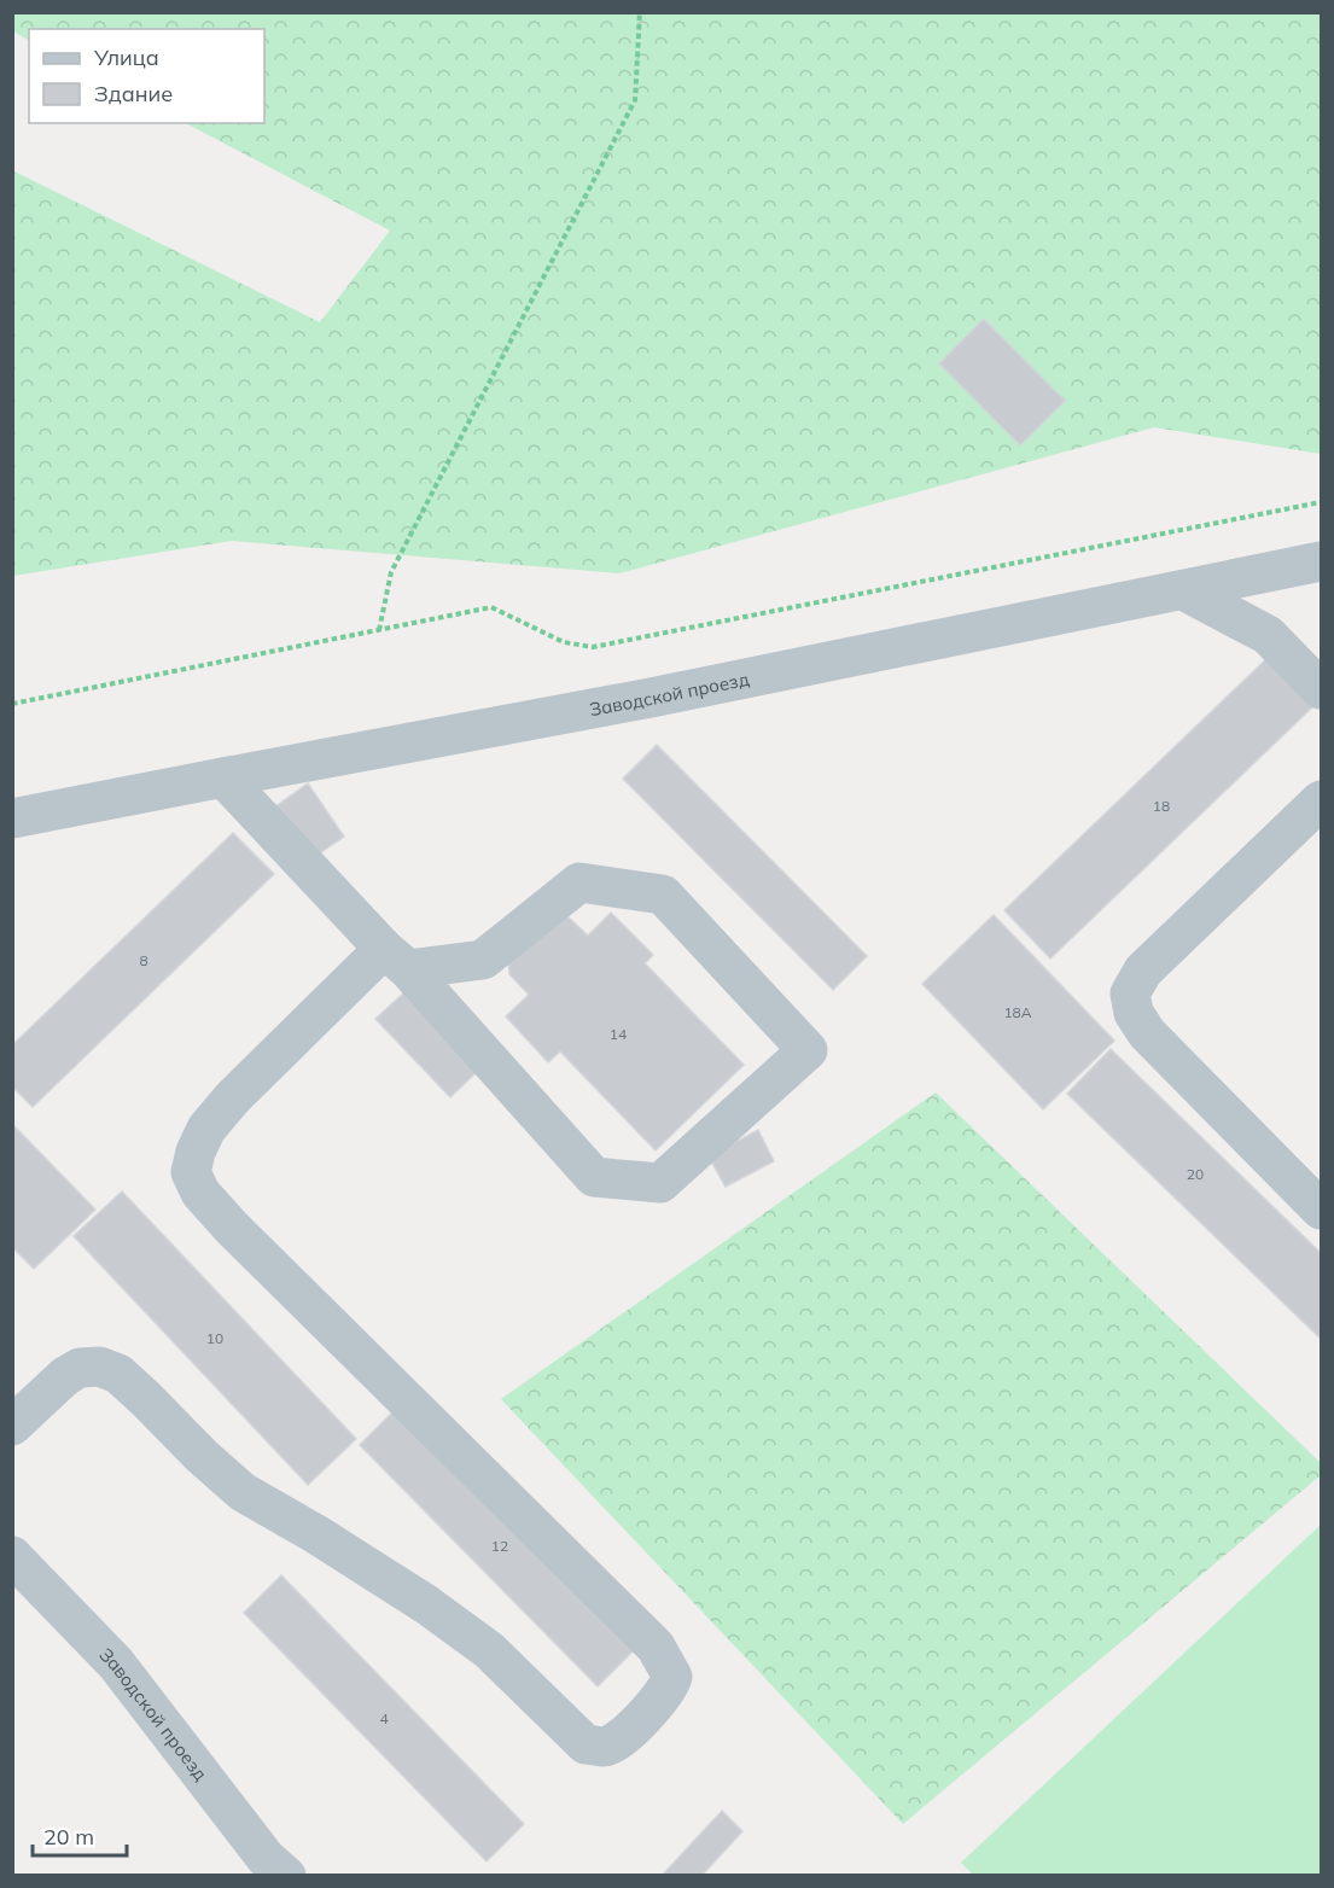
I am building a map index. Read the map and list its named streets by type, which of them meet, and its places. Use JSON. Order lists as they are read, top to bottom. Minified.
{"streets":{"street":["Заводской проезд"]},"house_numbers":["18","8","18А","14","20","10","12","4"],"legend":["Улица","Здание"],"scale_bar":"20 m"}
